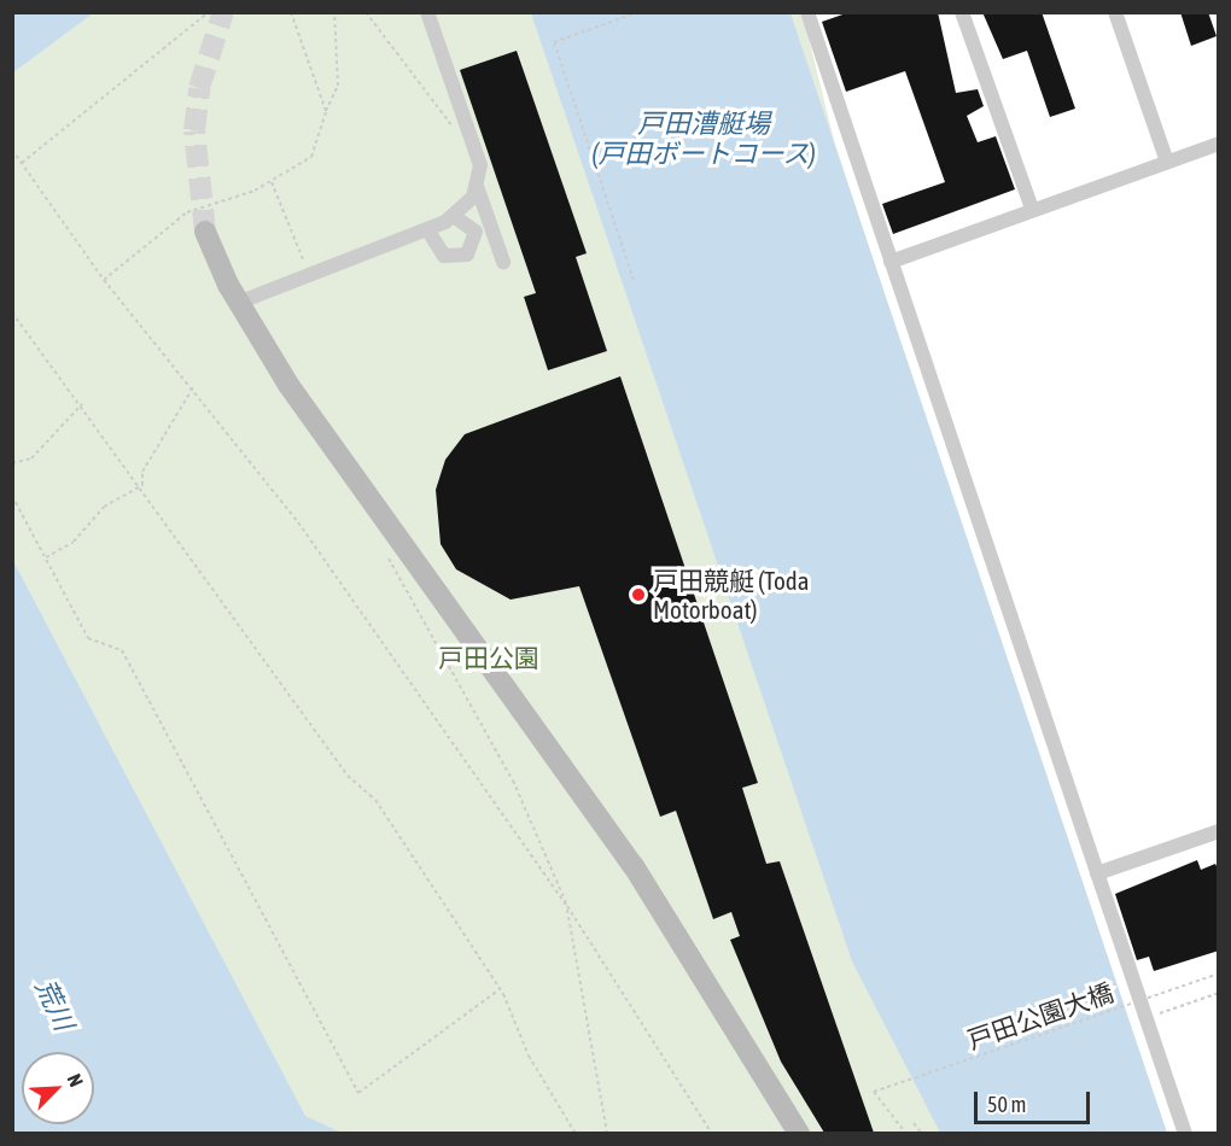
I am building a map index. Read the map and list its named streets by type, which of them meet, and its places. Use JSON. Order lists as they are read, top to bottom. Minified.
{"streets":{"path":["戸田公園大橋"]},"water":["戸田漕艇場 (戸田ボートコース)","荒川"],"parks":["戸田公園"],"places":["戸田競艇 (Toda Motorboat)"],"scale_bar":"50 m","north":"top right"}
